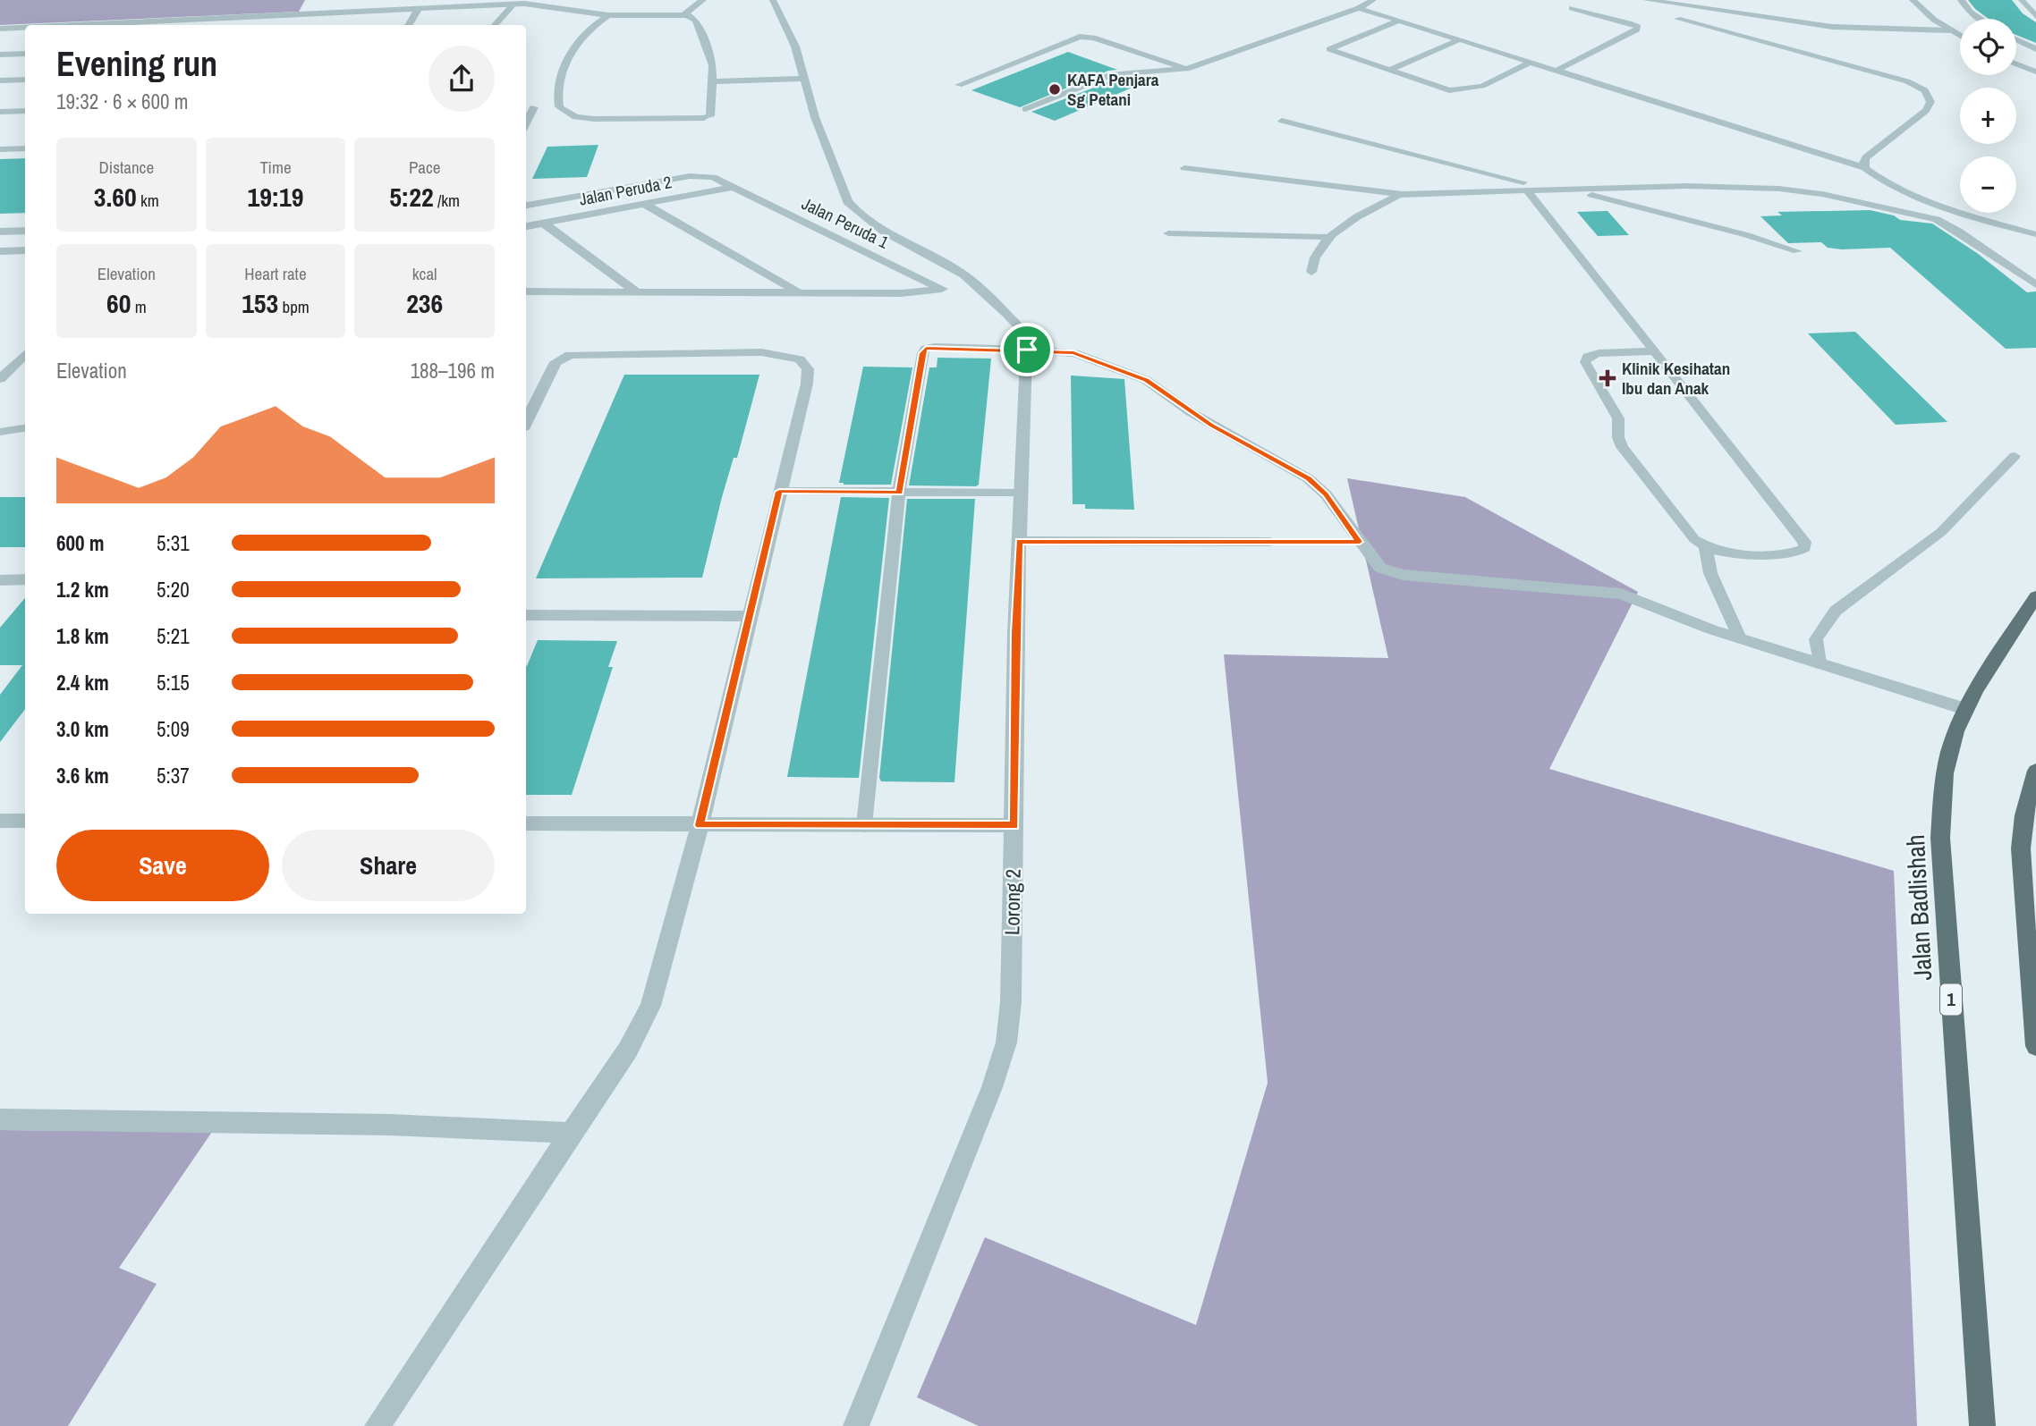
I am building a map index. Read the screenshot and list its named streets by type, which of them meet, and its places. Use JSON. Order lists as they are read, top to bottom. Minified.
{"streets":{"main road":["Jalan Badlishah","1"],"street":["Jalan Peruda 2","Jalan Peruda 1","Lorong 2"]},"crossings":[["Jalan Peruda 2","Jalan Peruda 1"]],"places":{"other":["KAFA Penjara Sg Petani"],"health":["Klinik Kesihatan Ibu dan Anak"]},"page":{"map_buttons":["+","−"],"heading":["Evening run","19:32 · 6 × 600 m"],"stats":[["Distance","3.60 km"],["Time","19:19"],["Pace","5:22 /km"],["Elevation","60 m"],["Heart rate","153 bpm"],["kcal","236"]],"chart":["Elevation","188–196 m"],"list":[{"name":"600 m","note":"5:31"},{"name":"1.2 km","note":"5:20"},{"name":"1.8 km","note":"5:21"},{"name":"2.4 km","note":"5:15"},{"name":"3.0 km","note":"5:09"},{"name":"3.6 km","note":"5:37"}],"buttons":["Save","Share"]}}
